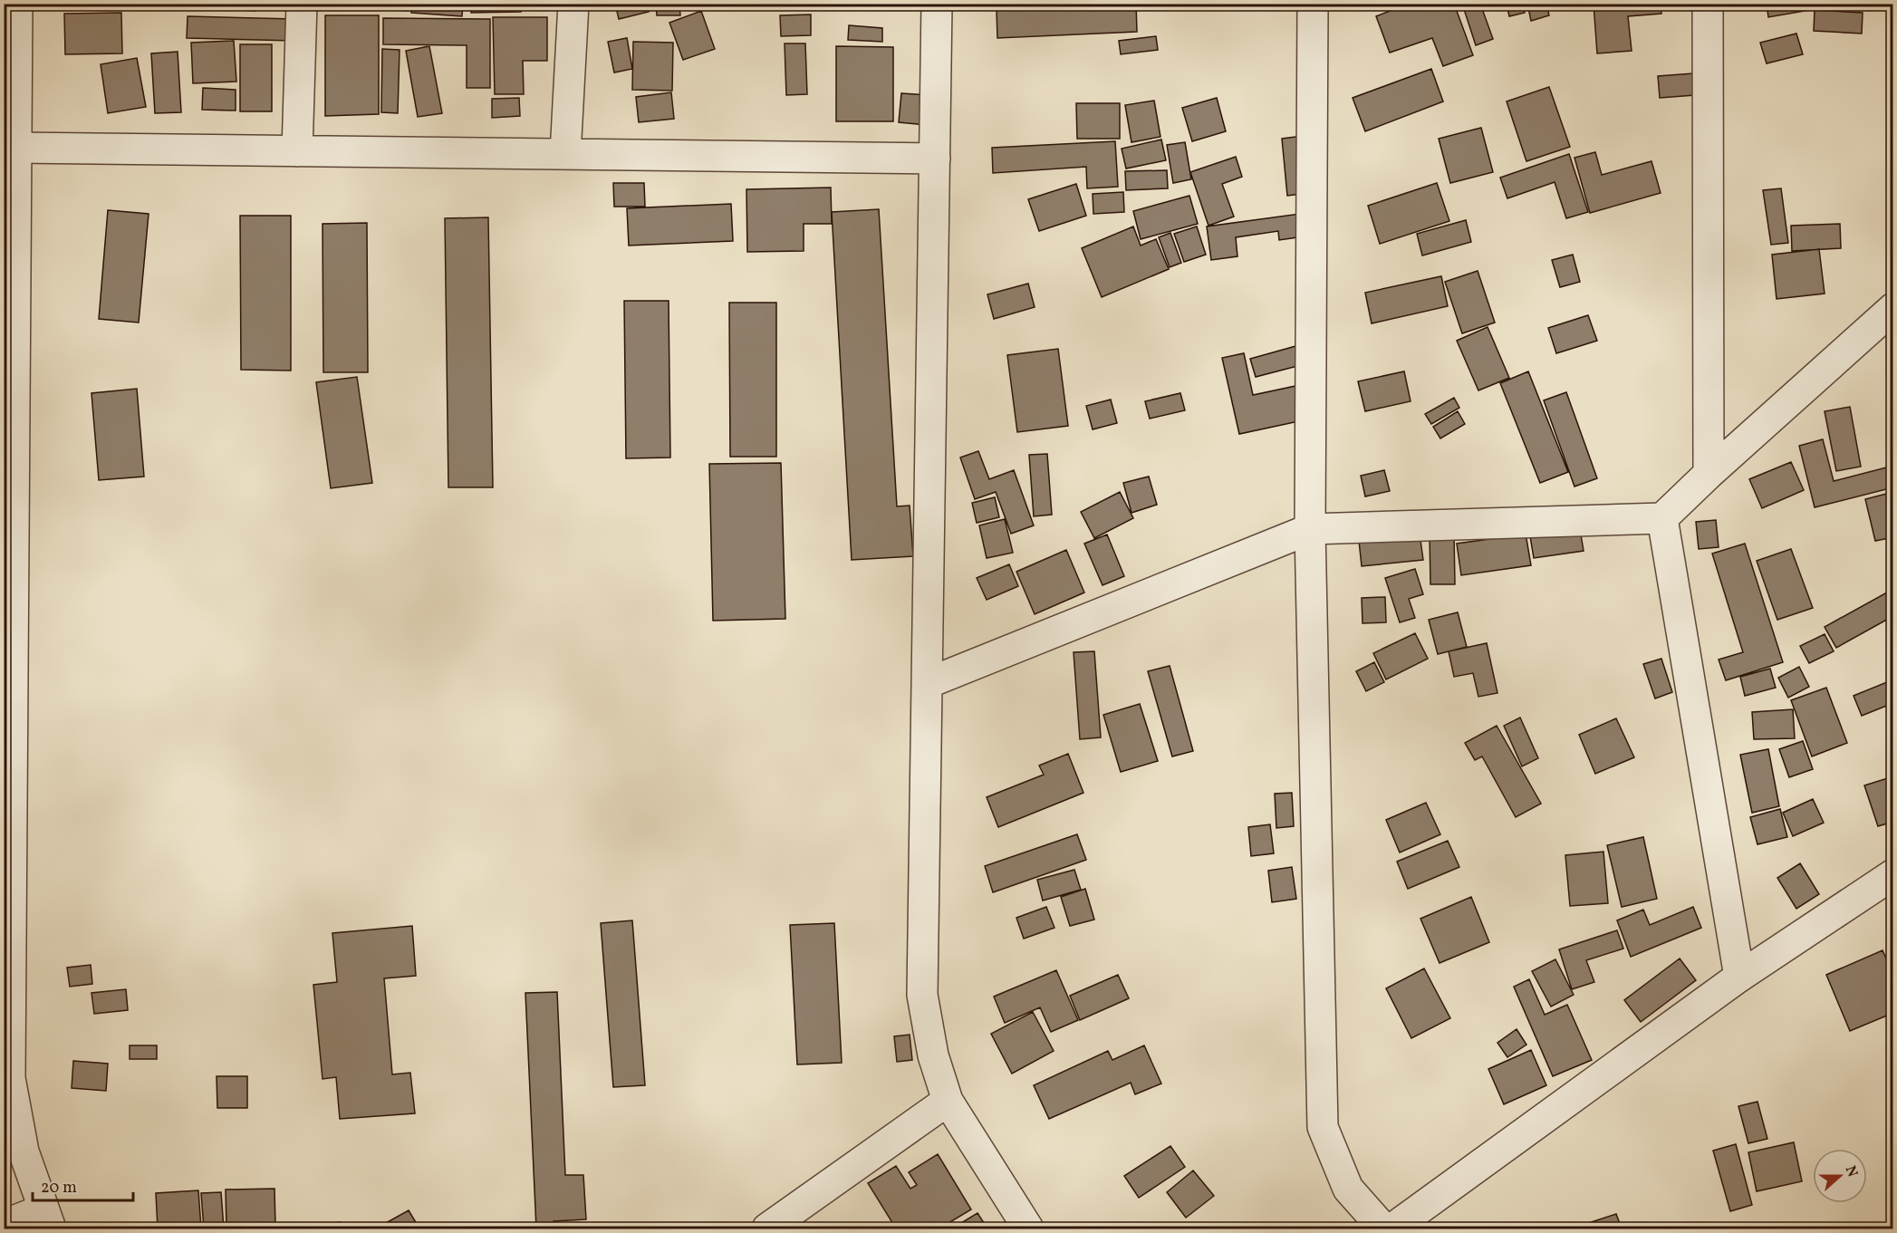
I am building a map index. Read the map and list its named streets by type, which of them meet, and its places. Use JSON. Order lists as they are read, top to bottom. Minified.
{"scale_bar":"20 m","north":"right"}
